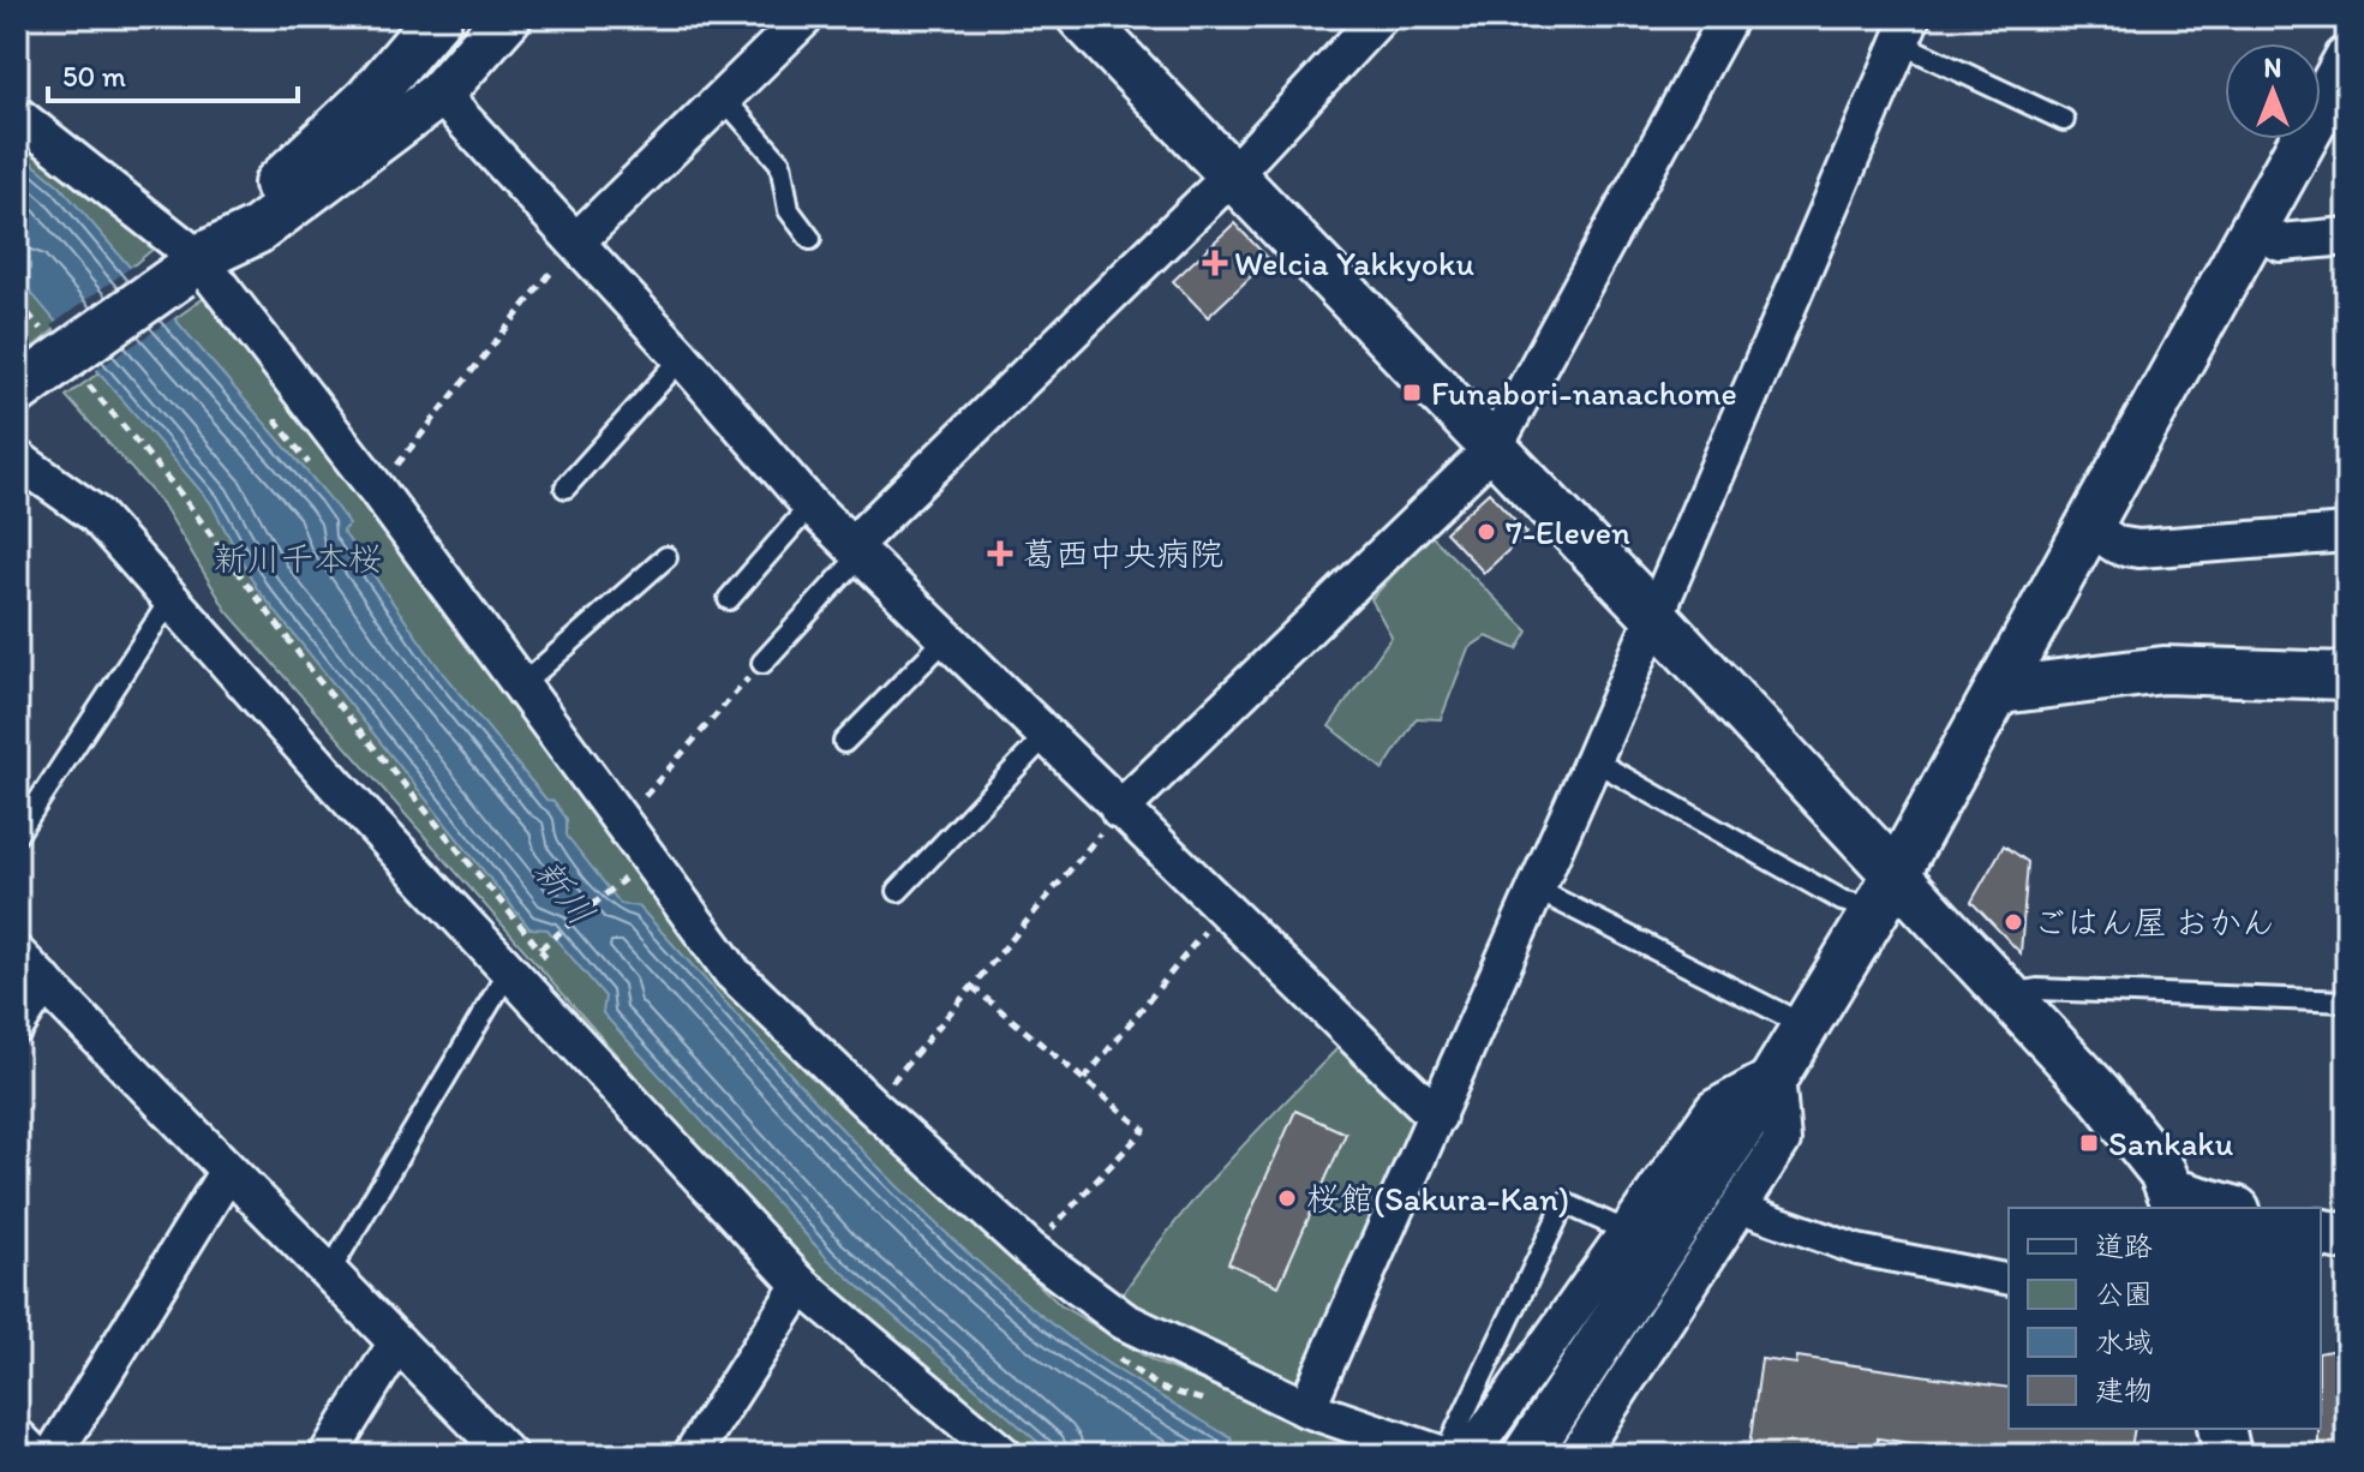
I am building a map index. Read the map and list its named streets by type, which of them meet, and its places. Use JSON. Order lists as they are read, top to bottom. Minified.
{"water":["新川"],"parks":["新川千本桜"],"places":{"health":["Welcia Yakkyoku","葛西中央病院"],"transit":["Funabori-nanachome","Sankaku"],"other":["7-Eleven","ごはん屋 おかん","桜館(Sakura-Kan)"]},"legend":["道路","公園","水域","建物"],"scale_bar":"50 m","north":"top"}
